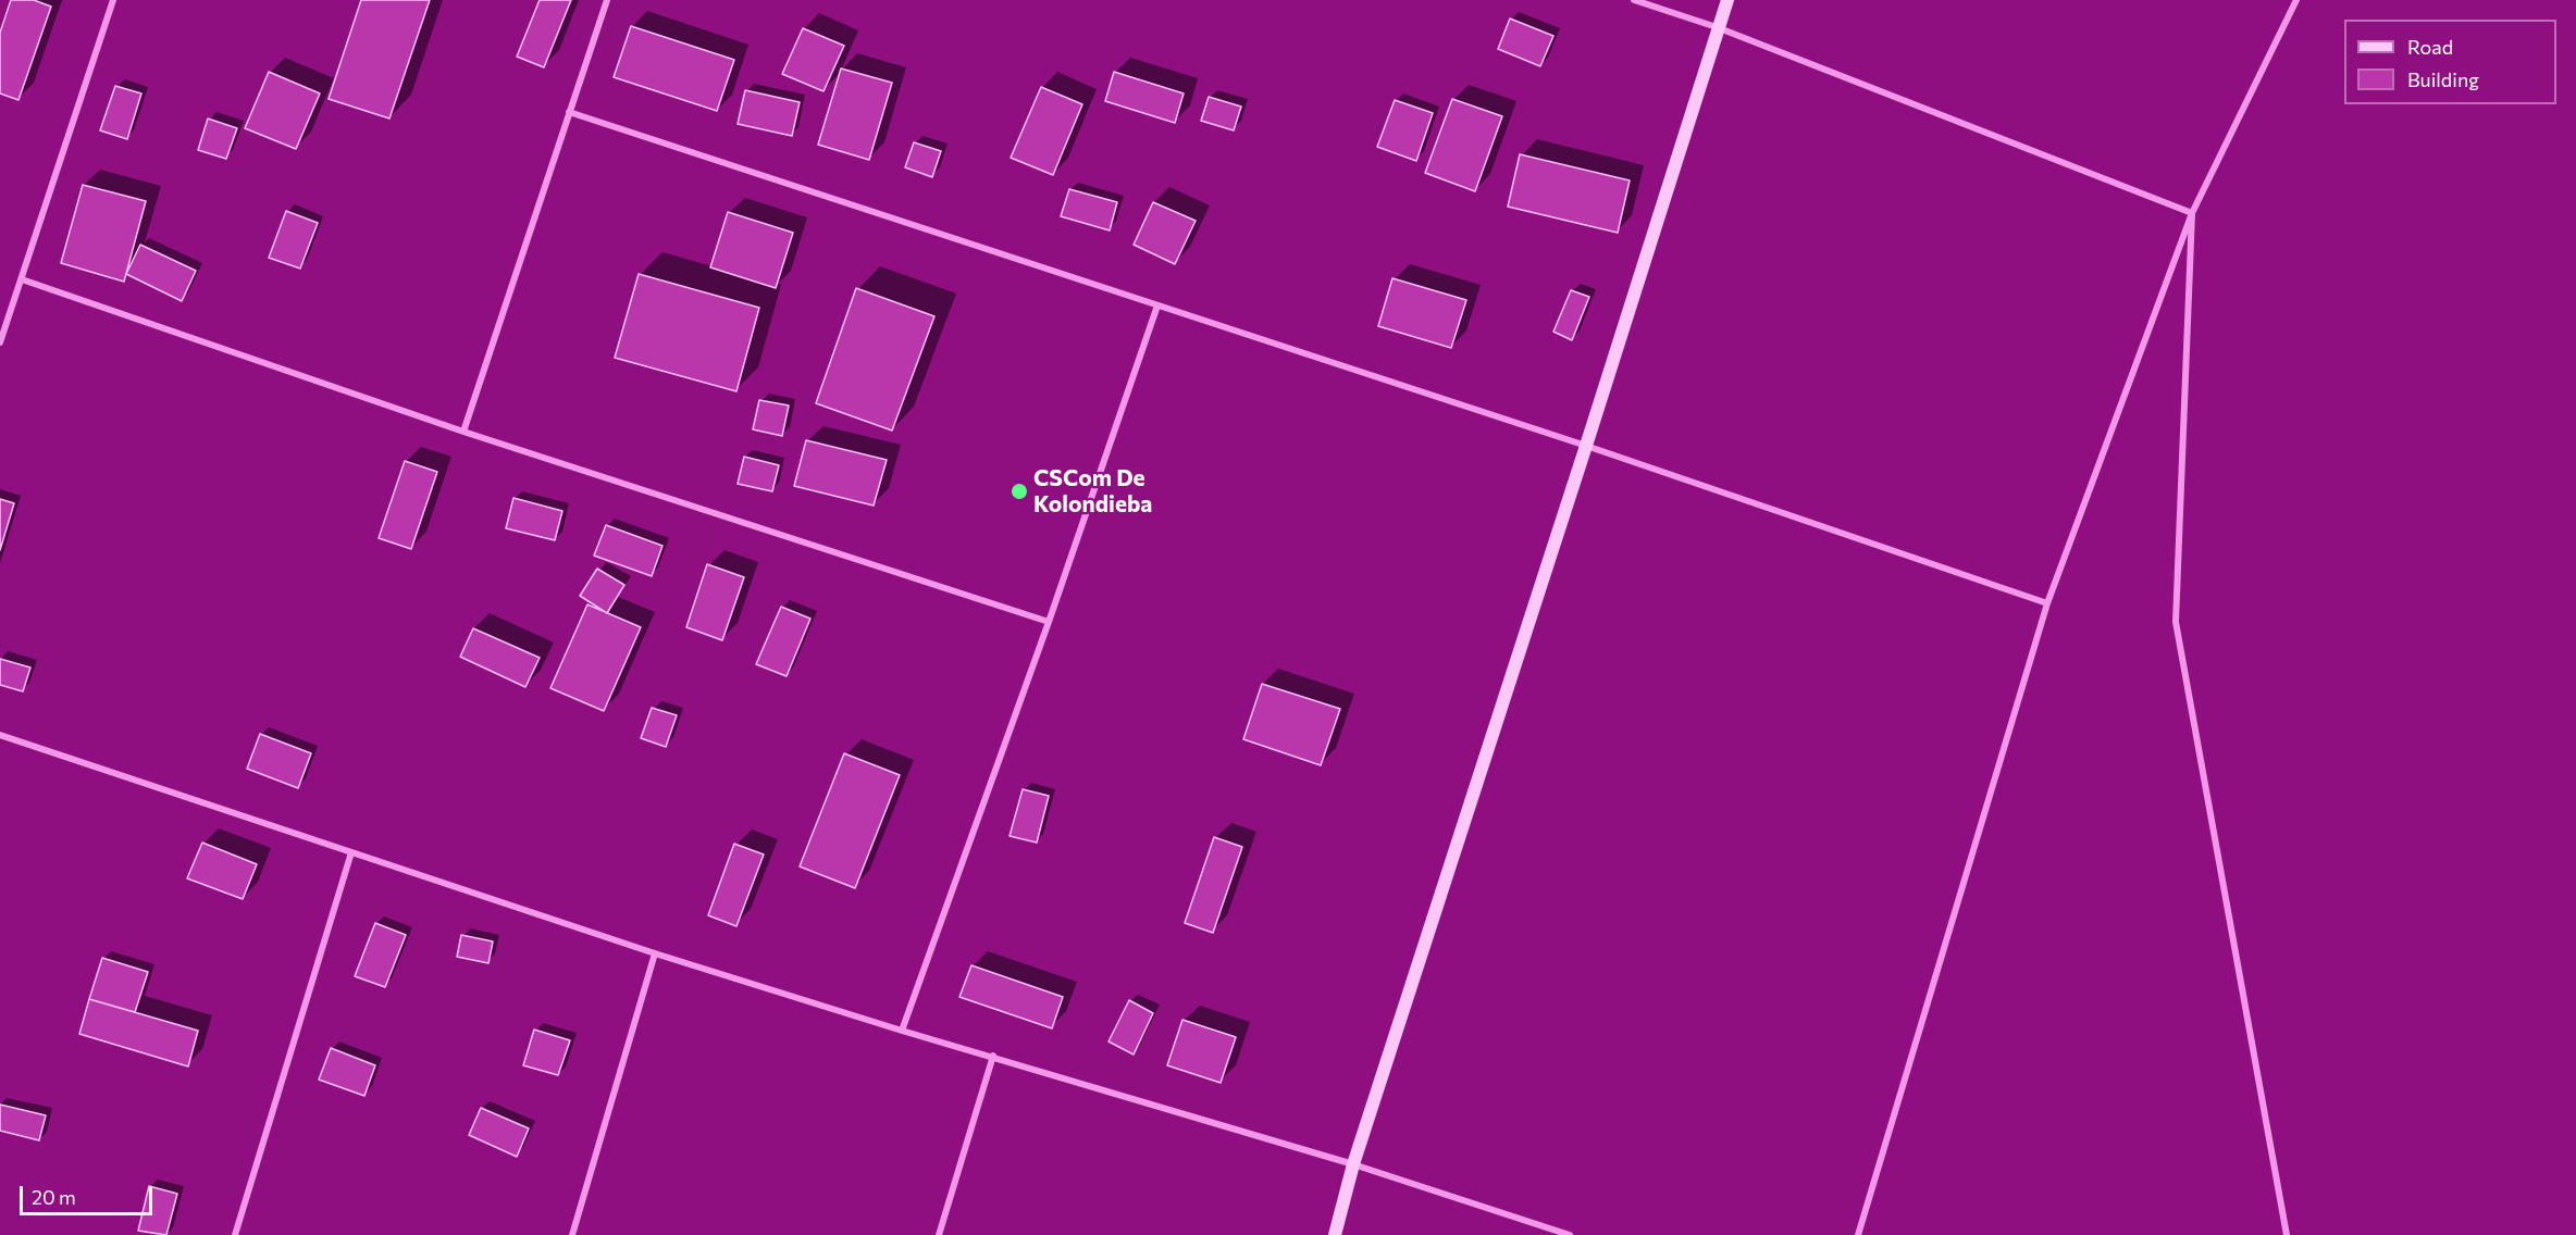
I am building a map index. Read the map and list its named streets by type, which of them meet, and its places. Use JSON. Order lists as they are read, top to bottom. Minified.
{"places":["CSCom De Kolondieba"],"legend":["Road","Building"],"scale_bar":"20 m"}
